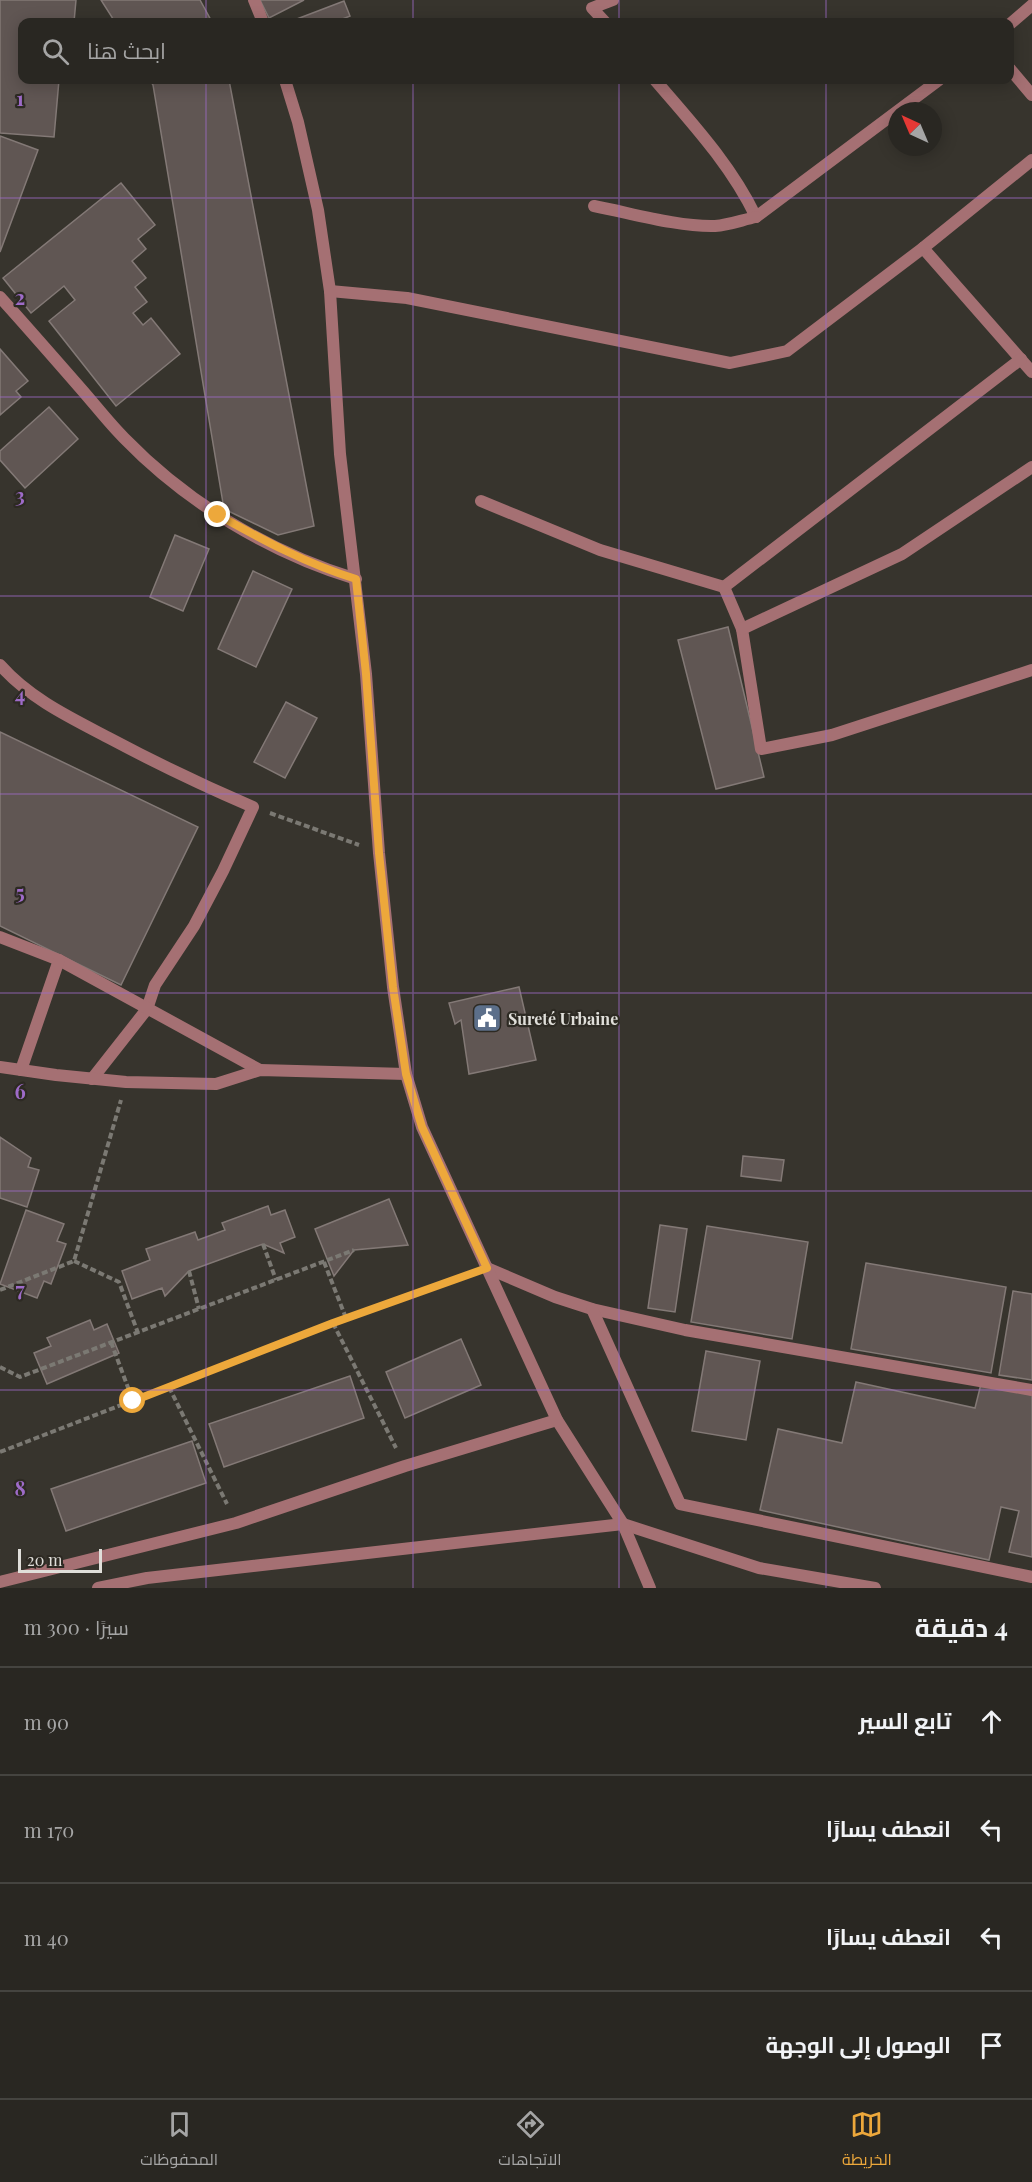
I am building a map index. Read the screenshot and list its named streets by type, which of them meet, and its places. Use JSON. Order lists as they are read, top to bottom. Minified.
{"places":{"public building":["Sureté Urbaine"]},"scale_bar":"20 m","north":"top left","page":{"search":"ابحث هنا","scale":"20 m","heading":["4 دقيقة","سيرًا · 300 m"],"list":[["تابع السير","90 m"],["انعطف يسارًا","170 m"],["انعطف يسارًا","40 m"],"الوصول إلى الوجهة"],"nav":["الخريطة","الاتجاهات","المحفوظات"]},"grid":{"rows":["1","2","3","4","5","6","7","8"]}}
